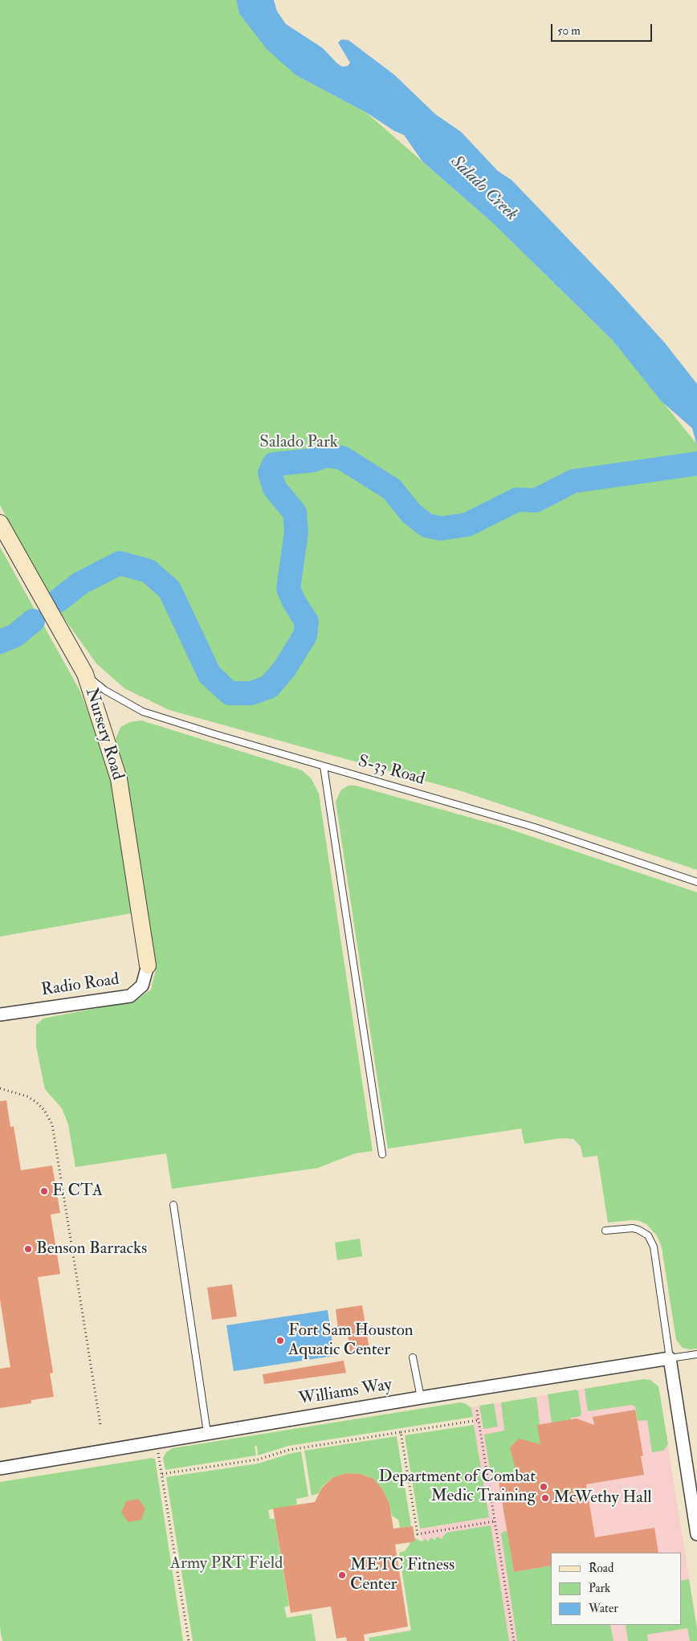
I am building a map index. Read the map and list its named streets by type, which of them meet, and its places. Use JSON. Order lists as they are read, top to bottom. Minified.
{"streets":{"street":["Nursery Road","Radio Road","Williams Way"],"lane":["S-33 Road"]},"crossings":[["Nursery Road","S-33 Road"],["Nursery Road","Radio Road"]],"water":["Salado Creek"],"parks":["Salado Park","Army PRT Field"],"places":["E CTA","Benson Barracks","Fort Sam Houston Aquatic Center","Department of Combat Medic Training","McWethy Hall","METC Fitness Center"],"legend":["Road","Park","Water"],"scale_bar":"50 m"}
